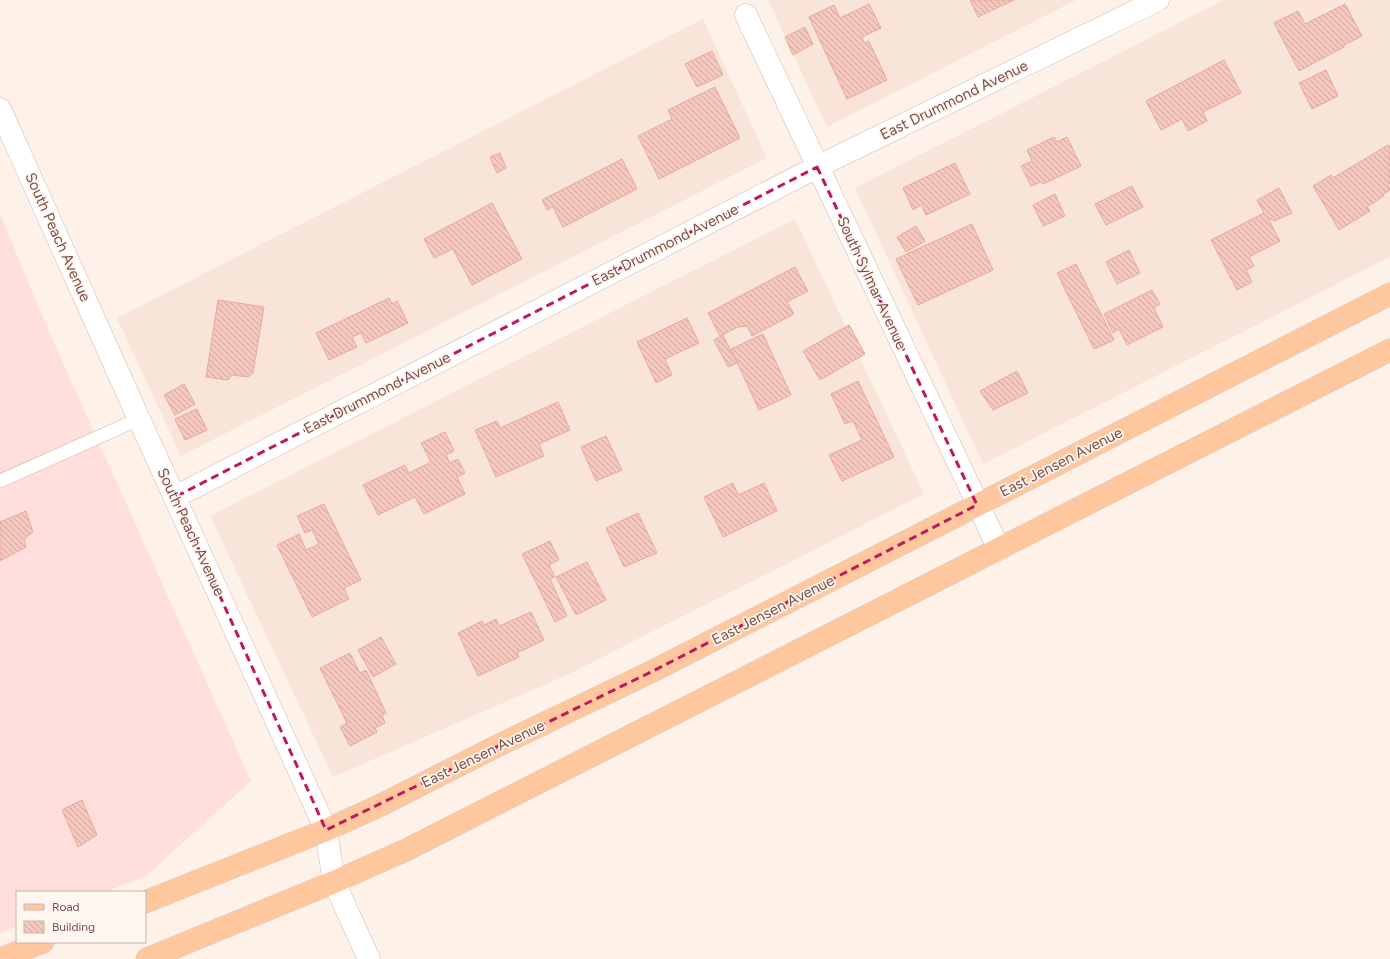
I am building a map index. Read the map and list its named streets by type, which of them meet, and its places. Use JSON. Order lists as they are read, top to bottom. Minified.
{"streets":{"main road":["East Jensen Avenue"],"street":["East Drummond Avenue","South Peach Avenue","South Sylmar Avenue"]},"crossings":[["East Drummond Avenue","South Peach Avenue"],["East Drummond Avenue","South Sylmar Avenue"],["South Peach Avenue","East Jensen Avenue"],["South Sylmar Avenue","East Jensen Avenue"]],"legend":["Road","Building"]}
